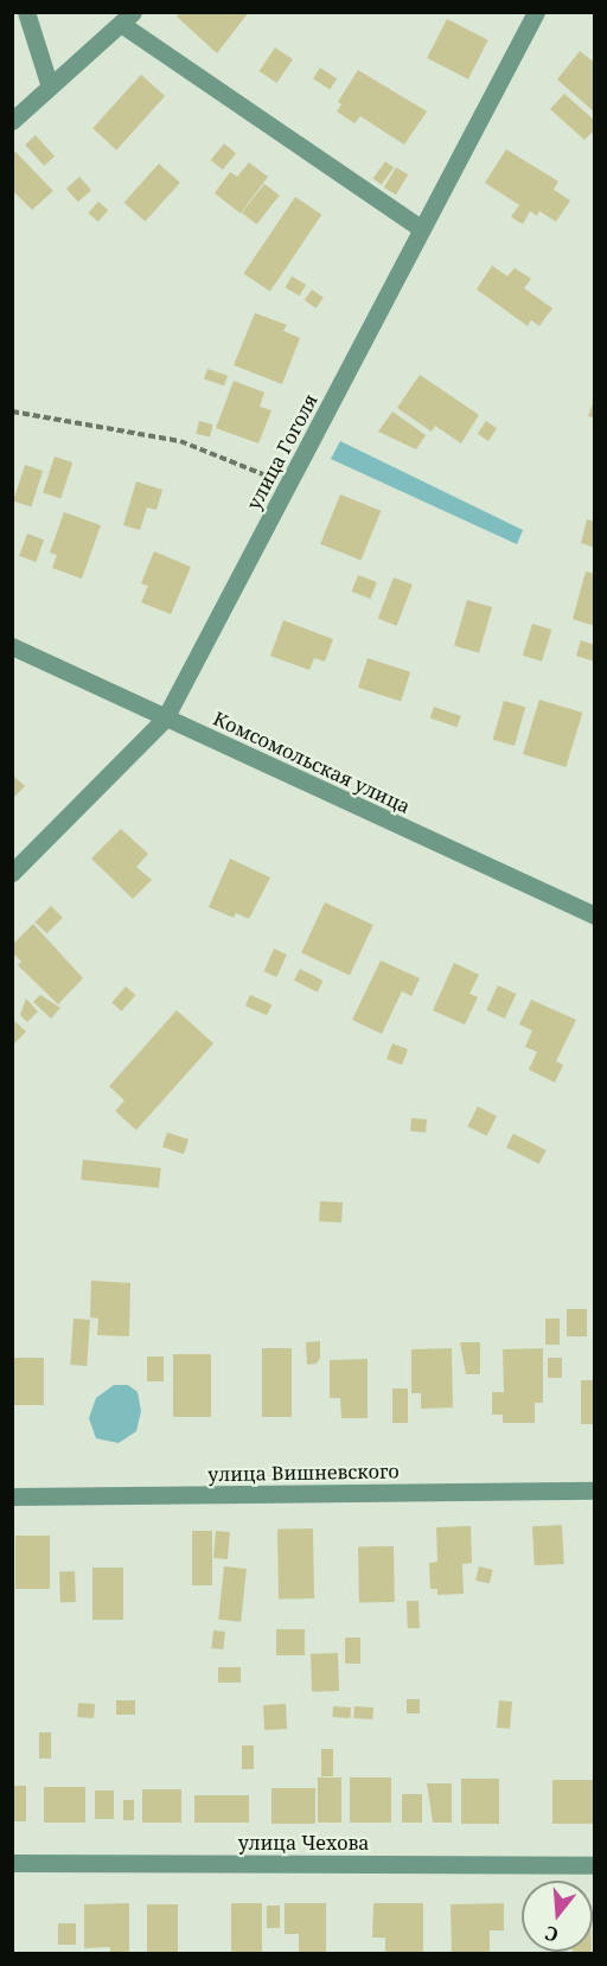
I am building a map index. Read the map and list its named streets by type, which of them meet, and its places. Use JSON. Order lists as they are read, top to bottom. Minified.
{"streets":{"street":["улица Гоголя","Комсомольская улица","улица Вишневского","улица Чехова"]},"crossings":[["улица Гоголя","Комсомольская улица"]],"north":"bottom"}
